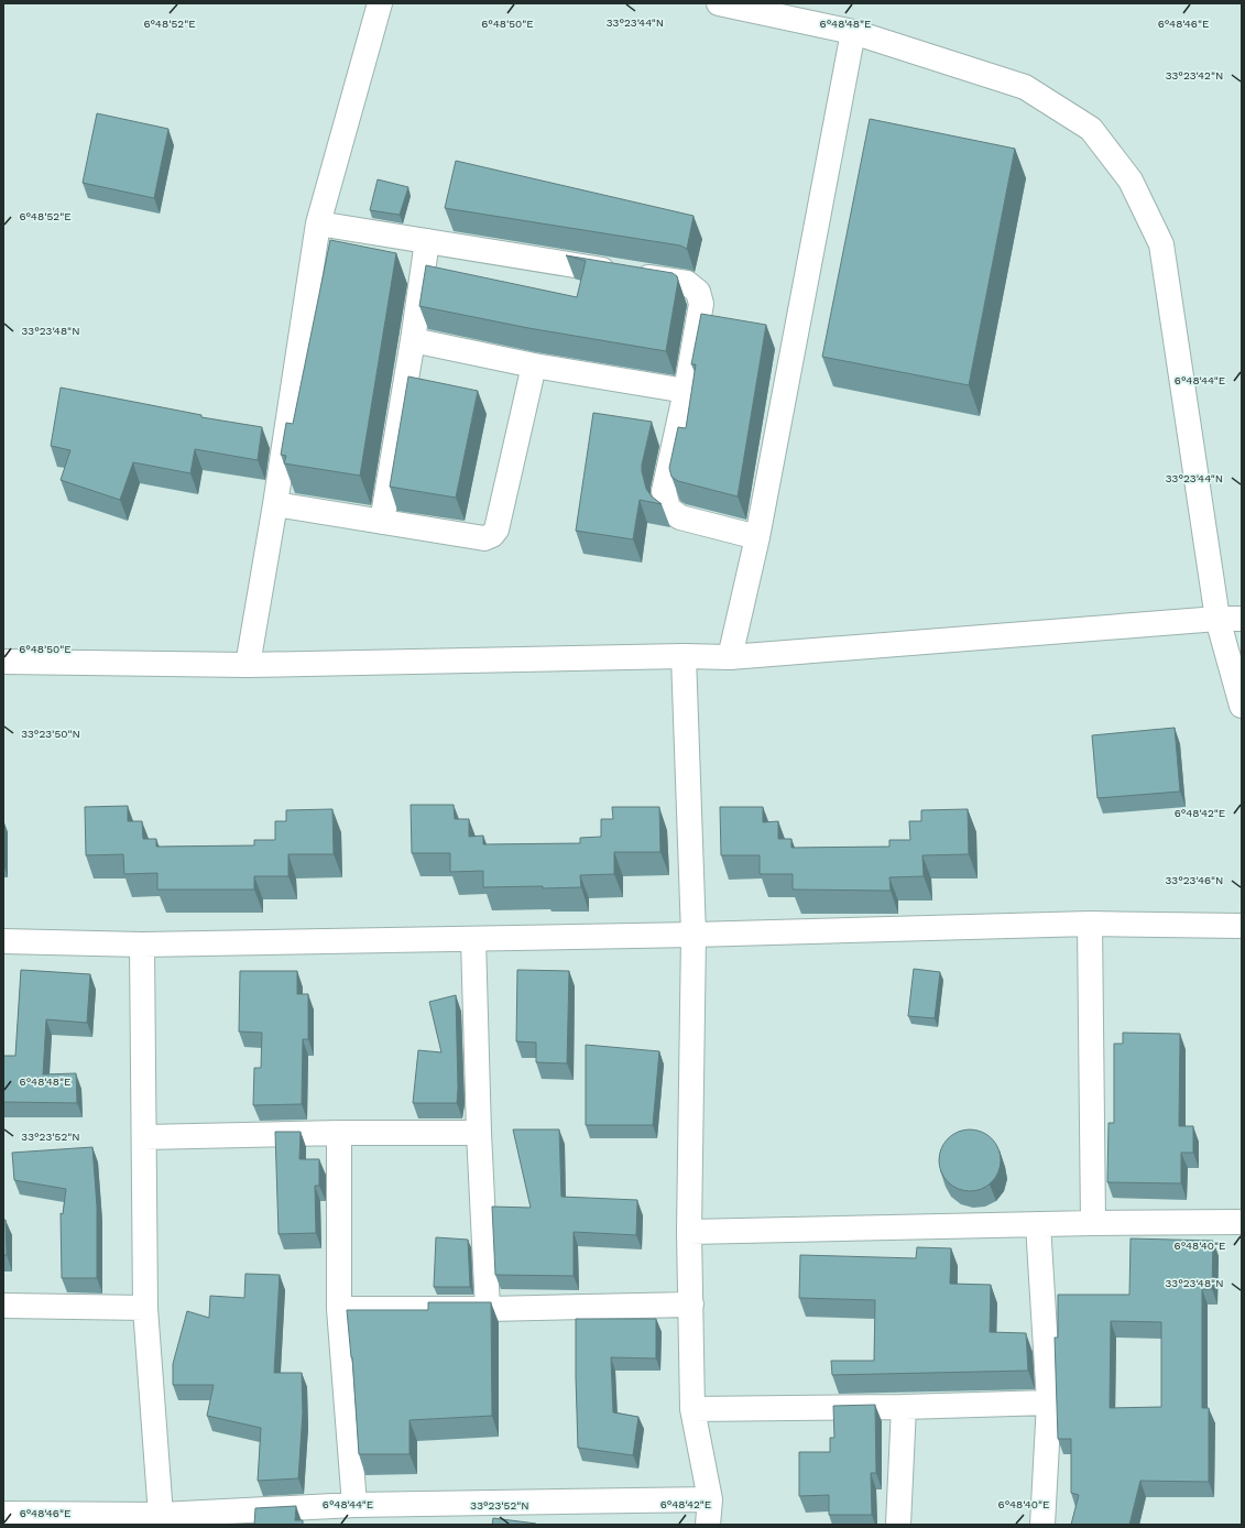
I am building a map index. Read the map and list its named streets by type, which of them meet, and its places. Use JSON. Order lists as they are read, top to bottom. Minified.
{"coordinates":["33°23'44\"N","6°48'50\"E","6°48'46\"E","6°48'52\"E","6°48'48\"E","33°23'42\"N","33°23'48\"N","6°48'44\"E","33°23'50\"N","6°48'42\"E","33°23'46\"N","33°23'52\"N","6°48'40\"E"]}
